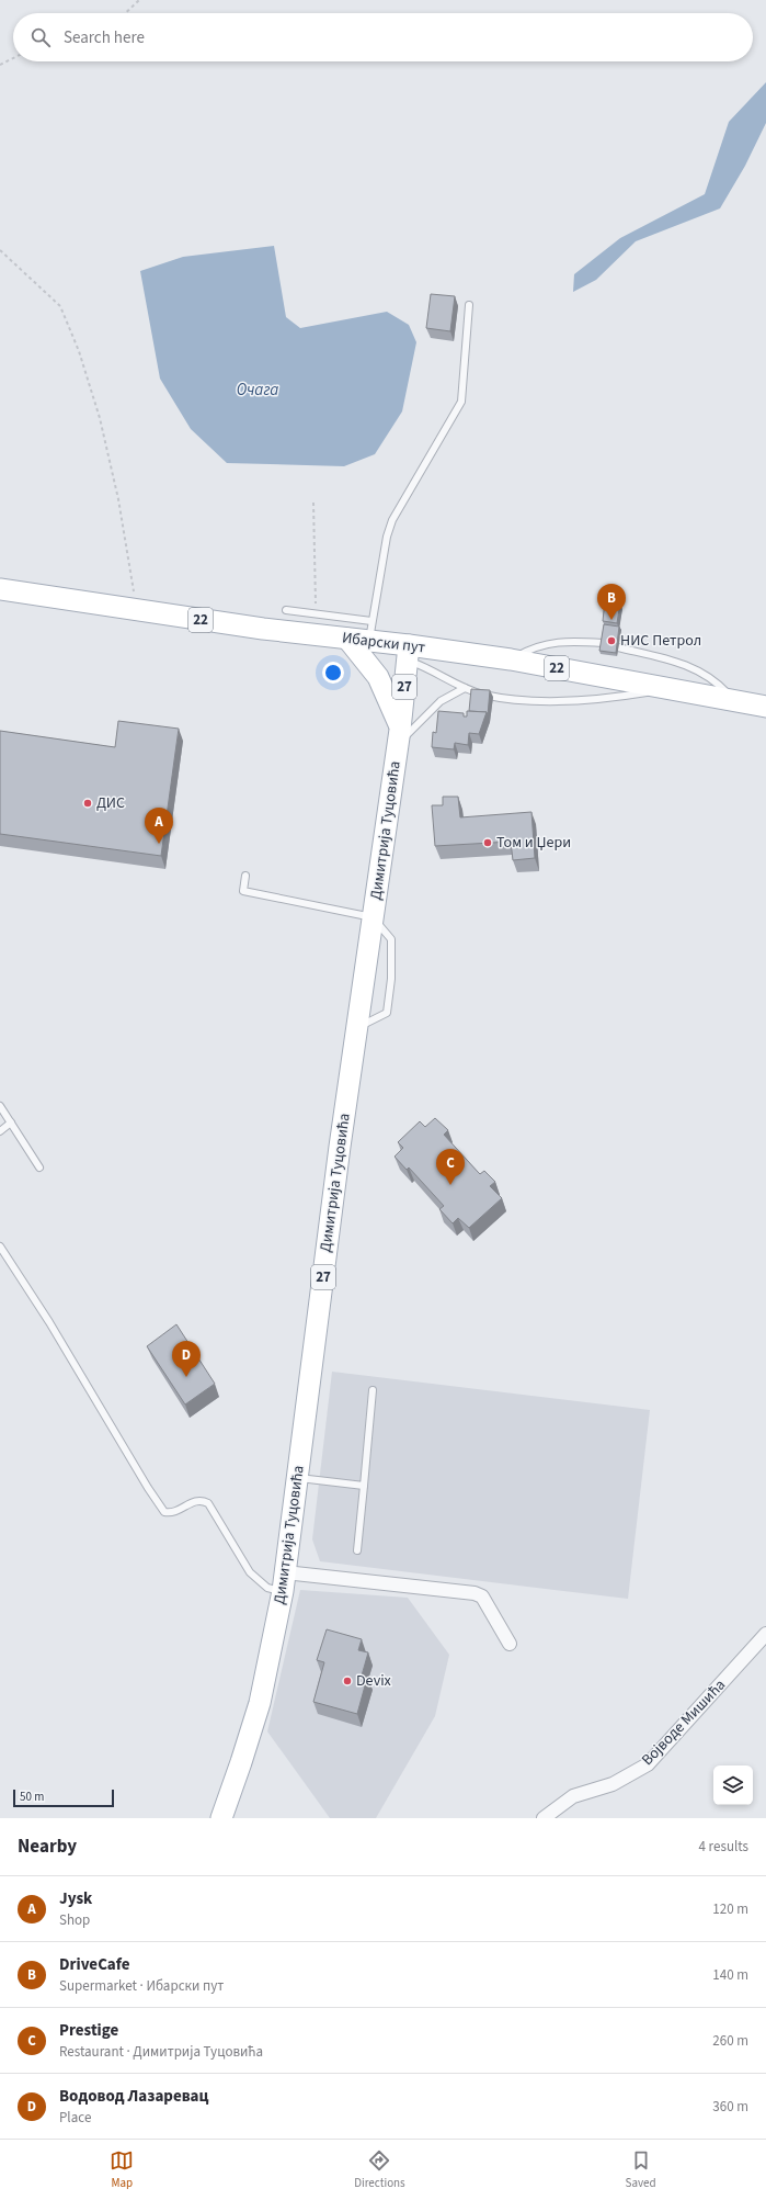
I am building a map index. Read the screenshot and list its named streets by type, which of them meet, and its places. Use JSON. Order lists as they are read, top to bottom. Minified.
{"streets":{"main road":["22","Ибарски пут","27","Димитрија Туцовића"],"street":["Војводе Мишића"]},"crossings":[["Ибарски пут","Димитрија Туцовића"]],"water":["Очага"],"places":["НИС Петрол","ДИС","Том и Џери","Devix"],"scale_bar":"50 m","page":{"search":"Search here","pins":["B","A","C","D"],"scale":"50 m","heading":["Nearby","4 results"],"list":[{"mark":"A","name":"Jysk","note":"Shop","value":"120 m"},{"mark":"B","name":"DriveCafe","note":"Supermarket · Ибарски пут","value":"140 m"},{"mark":"C","name":"Prestige","note":"Restaurant · Димитрија Туцовића","value":"260 m"},{"mark":"D","name":"Водовод Лазаревац","note":"Place","value":"360 m"}],"nav":["Map","Directions","Saved"]}}
